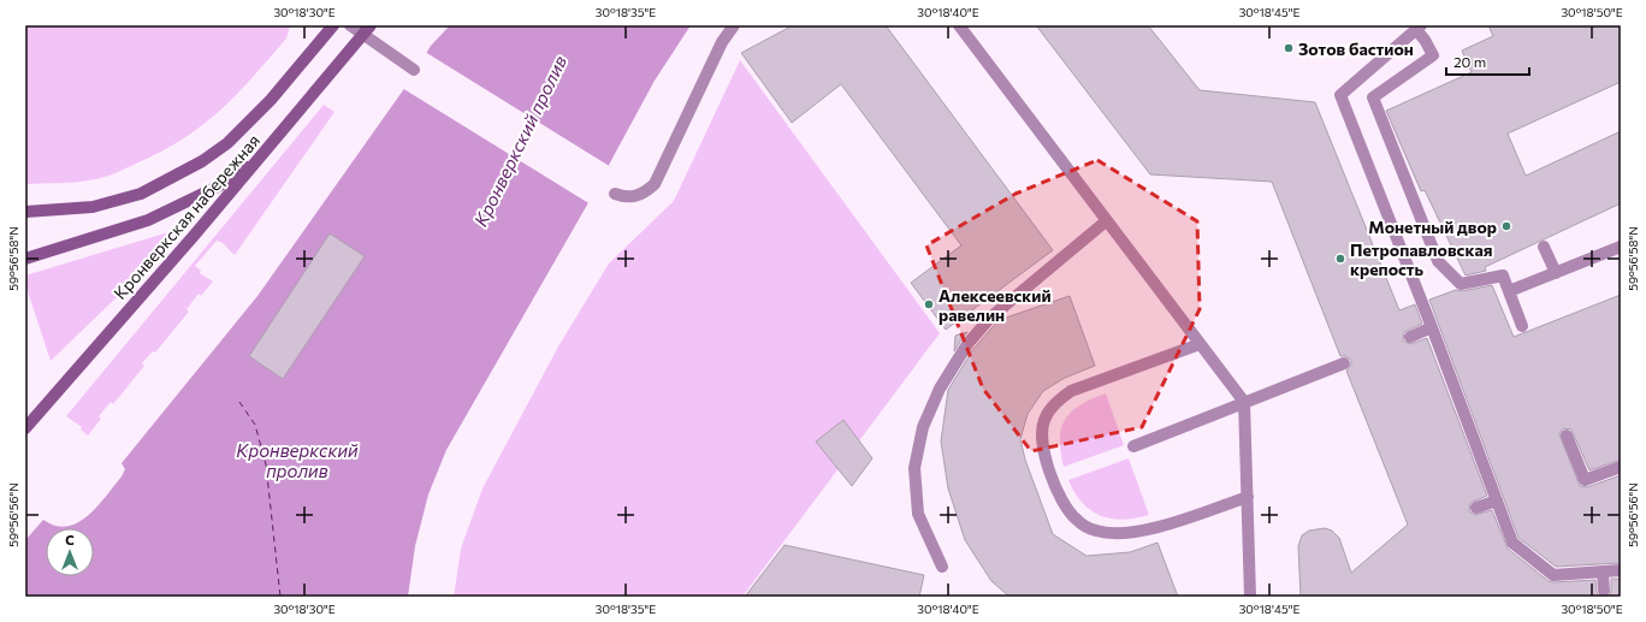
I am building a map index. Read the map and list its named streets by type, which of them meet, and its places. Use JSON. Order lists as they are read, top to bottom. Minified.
{"streets":{"main road":["Кронверкская набережная"]},"water":["Кронверкский пролив"],"places":["Зотов бастион","Монетный двор","Петропавловская крепость","Алексеевский равелин"],"scale_bar":"20 m","north":"top","coordinates":["30°18'30\"E","30°18'35\"E","30°18'40\"E","30°18'45\"E","30°18'50\"E","59°56'58\"N","59°56'56\"N"]}
